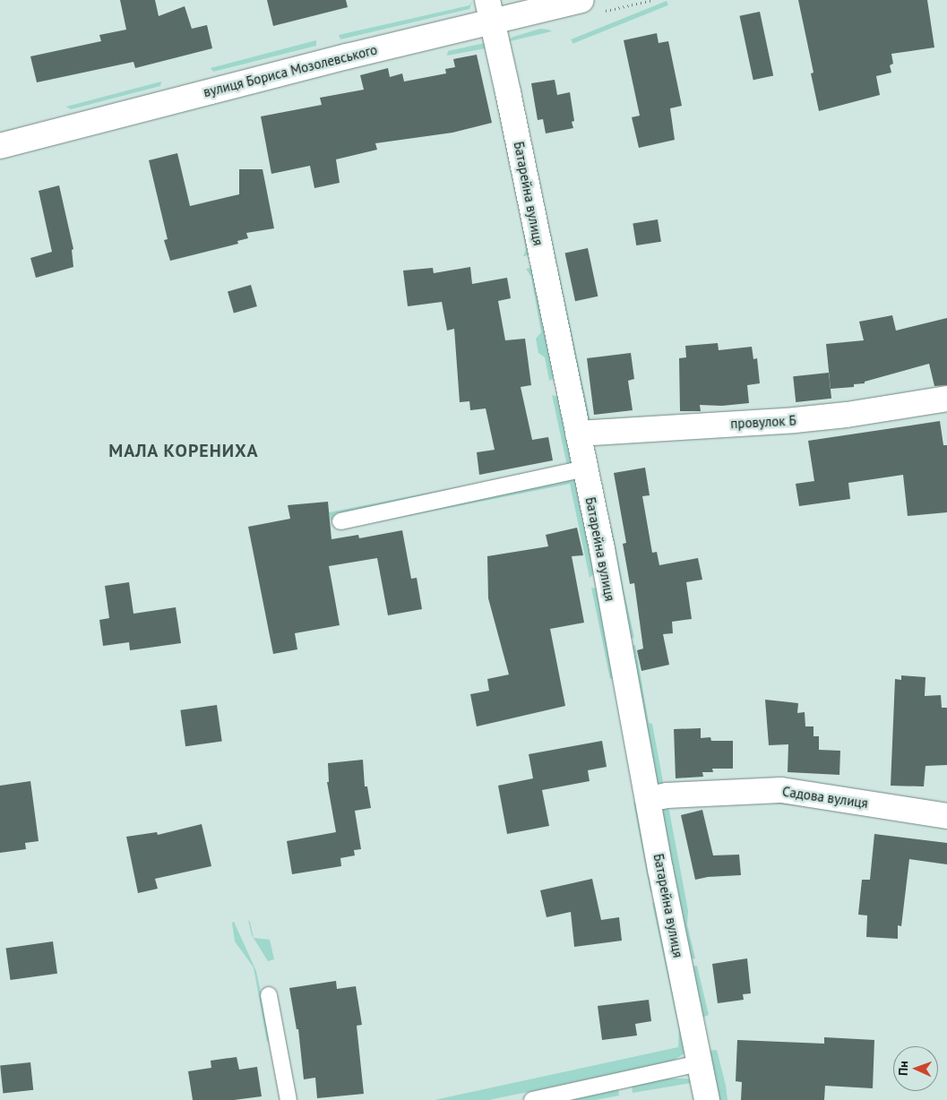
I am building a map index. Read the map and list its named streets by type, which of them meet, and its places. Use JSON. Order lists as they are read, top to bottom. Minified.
{"streets":{"street":["вулиця Бориса Мозолевського","Батарейна вулиця","провулок Б","Садова вулиця"]},"crossings":[["вулиця Бориса Мозолевського","Батарейна вулиця"],["Батарейна вулиця","провулок Б"],["Батарейна вулиця","Садова вулиця"]],"districts":["МАЛА КОРЕНИХА"],"north":"left"}
